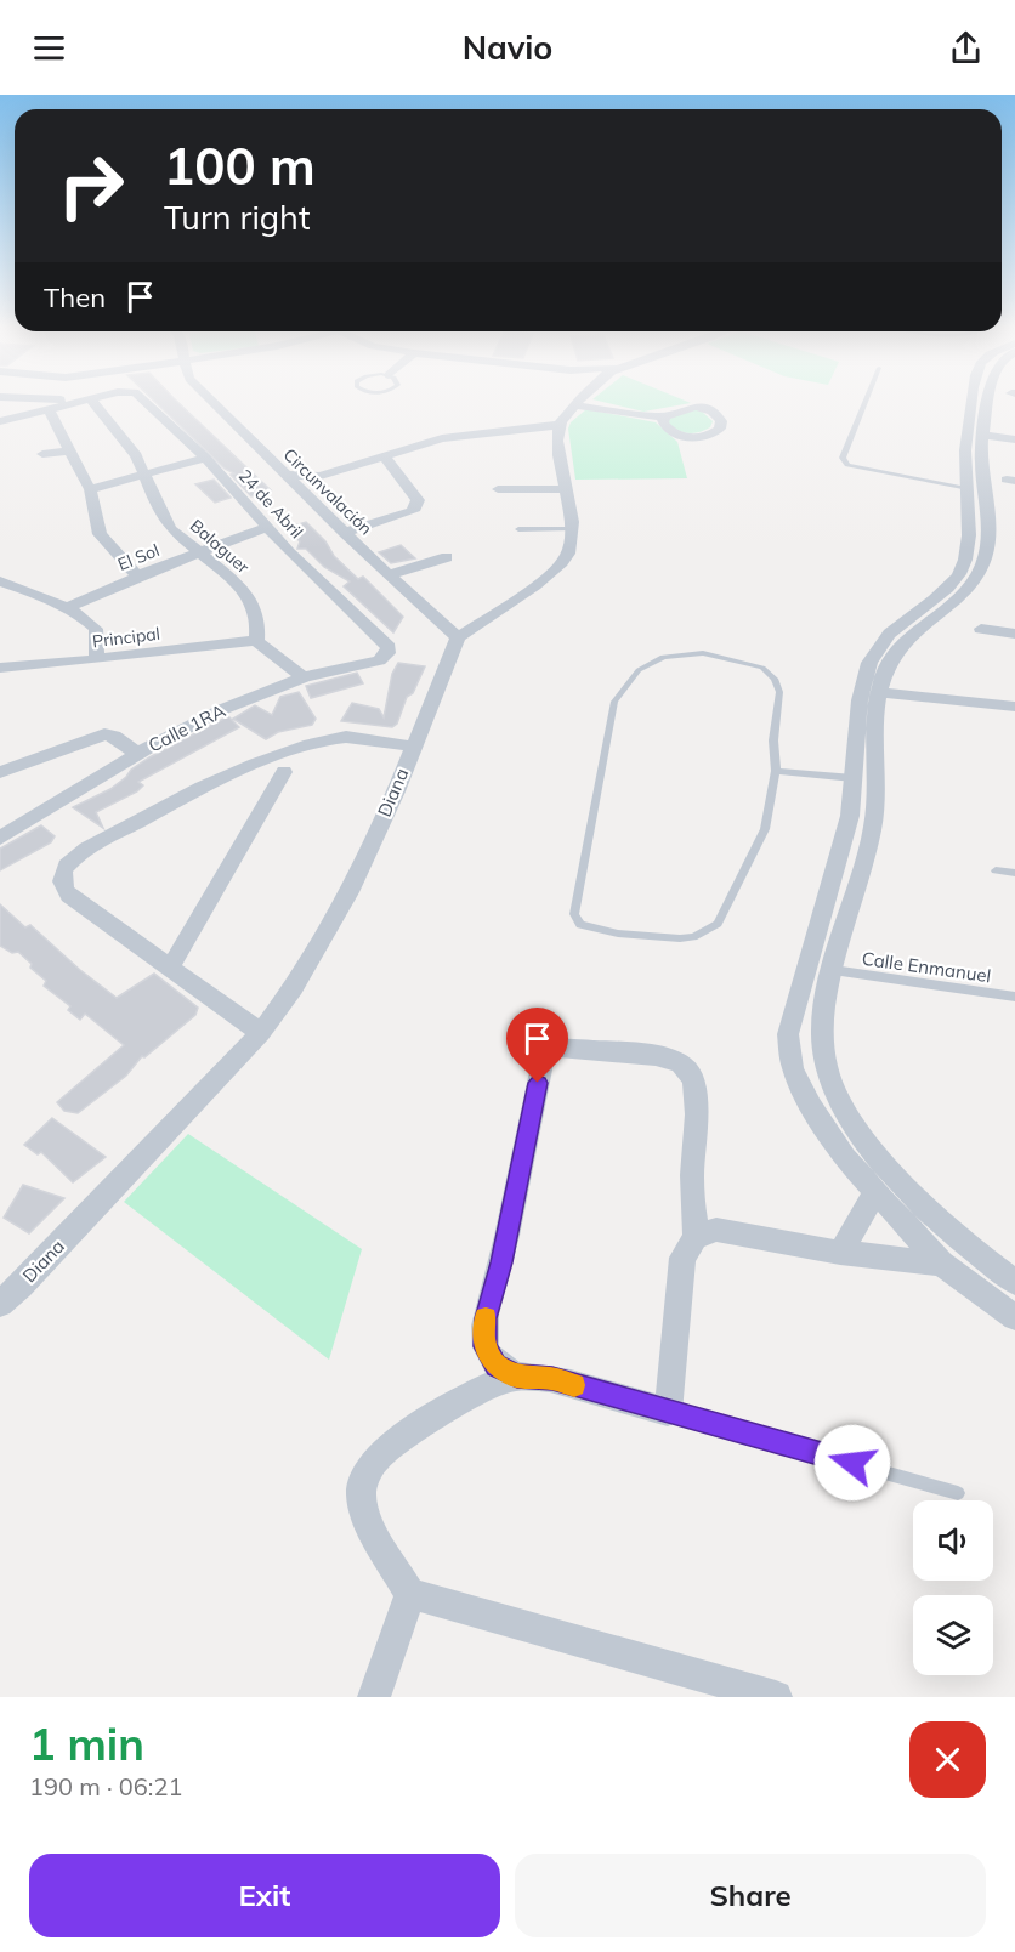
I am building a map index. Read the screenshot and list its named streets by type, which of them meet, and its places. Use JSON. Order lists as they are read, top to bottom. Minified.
{"streets":{"street":["Circunvalación","24 de Abril","Balaguer","El Sol","Principal","Calle 1RA","Diana"],"lane":["Calle Enmanuel"]},"crossings":[["Circunvalación","Diana"],["24 de Abril","El Sol"],["24 de Abril","Calle 1RA"],["Balaguer","El Sol"],["Balaguer","Principal"]],"page":{"header":"Navio","turn":["100 m","Turn right"],"then":"Then","heading":["1 min","190 m · 06:21"],"buttons":["Exit","Share"]}}
